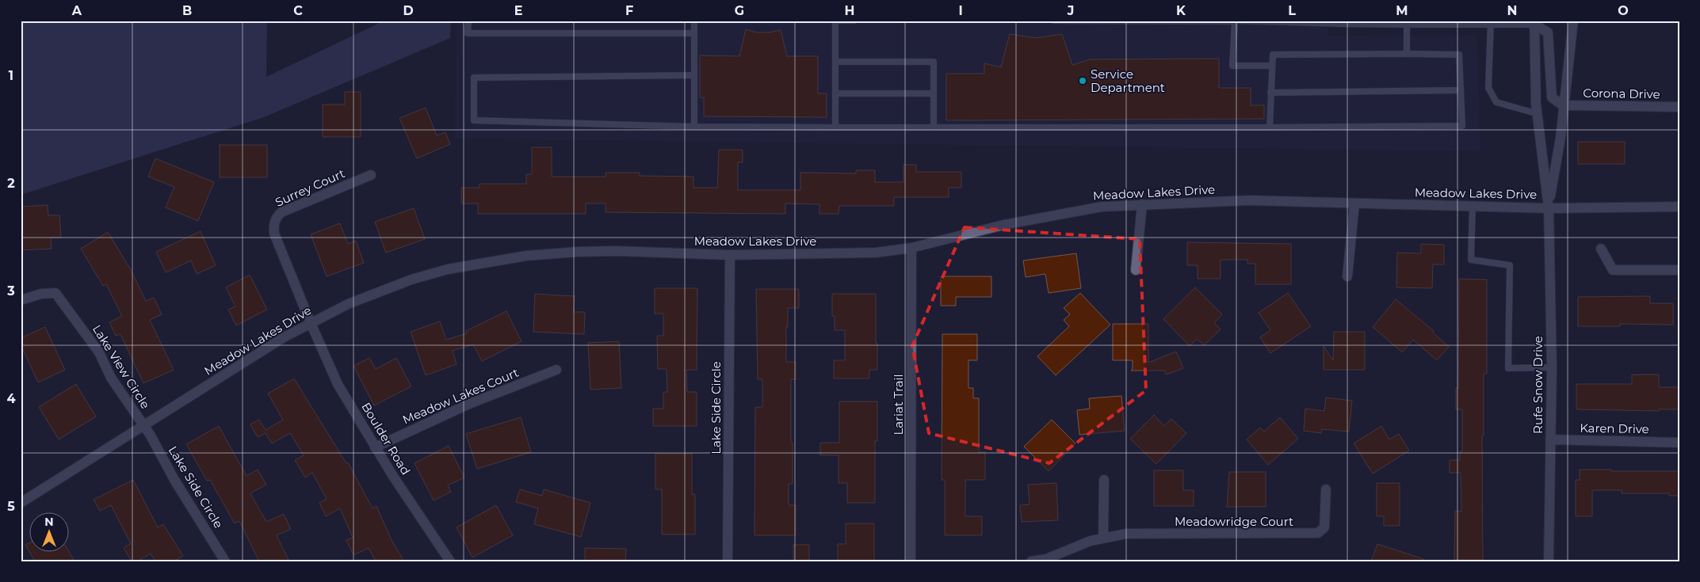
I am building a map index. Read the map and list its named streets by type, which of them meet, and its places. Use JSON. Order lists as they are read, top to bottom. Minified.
{"streets":{"street":["Corona Drive","Surrey Court","Meadow Lakes Drive","Lake View Circle","Rufe Snow Drive","Meadow Lakes Court","Lariat Trail","Lake Side Circle","Karen Drive","Boulder Road","Meadowridge Court"]},"crossings":[["Corona Drive","Rufe Snow Drive"],["Surrey Court","Meadow Lakes Drive"],["Surrey Court","Boulder Road"],["Meadow Lakes Drive","Lake View Circle"],["Meadow Lakes Drive","Rufe Snow Drive"],["Meadow Lakes Drive","Lariat Trail"],["Meadow Lakes Drive","Lake Side Circle"],["Meadow Lakes Drive","Boulder Road"],["Lake View Circle","Lake Side Circle"],["Rufe Snow Drive","Karen Drive"],["Meadow Lakes Court","Boulder Road"]],"places":["Service Department"],"north":"top","grid":{"columns":["A","B","C","D","E","F","G","H","I","J","K","L","M","N","O"],"rows":["1","2","3","4","5"]}}
